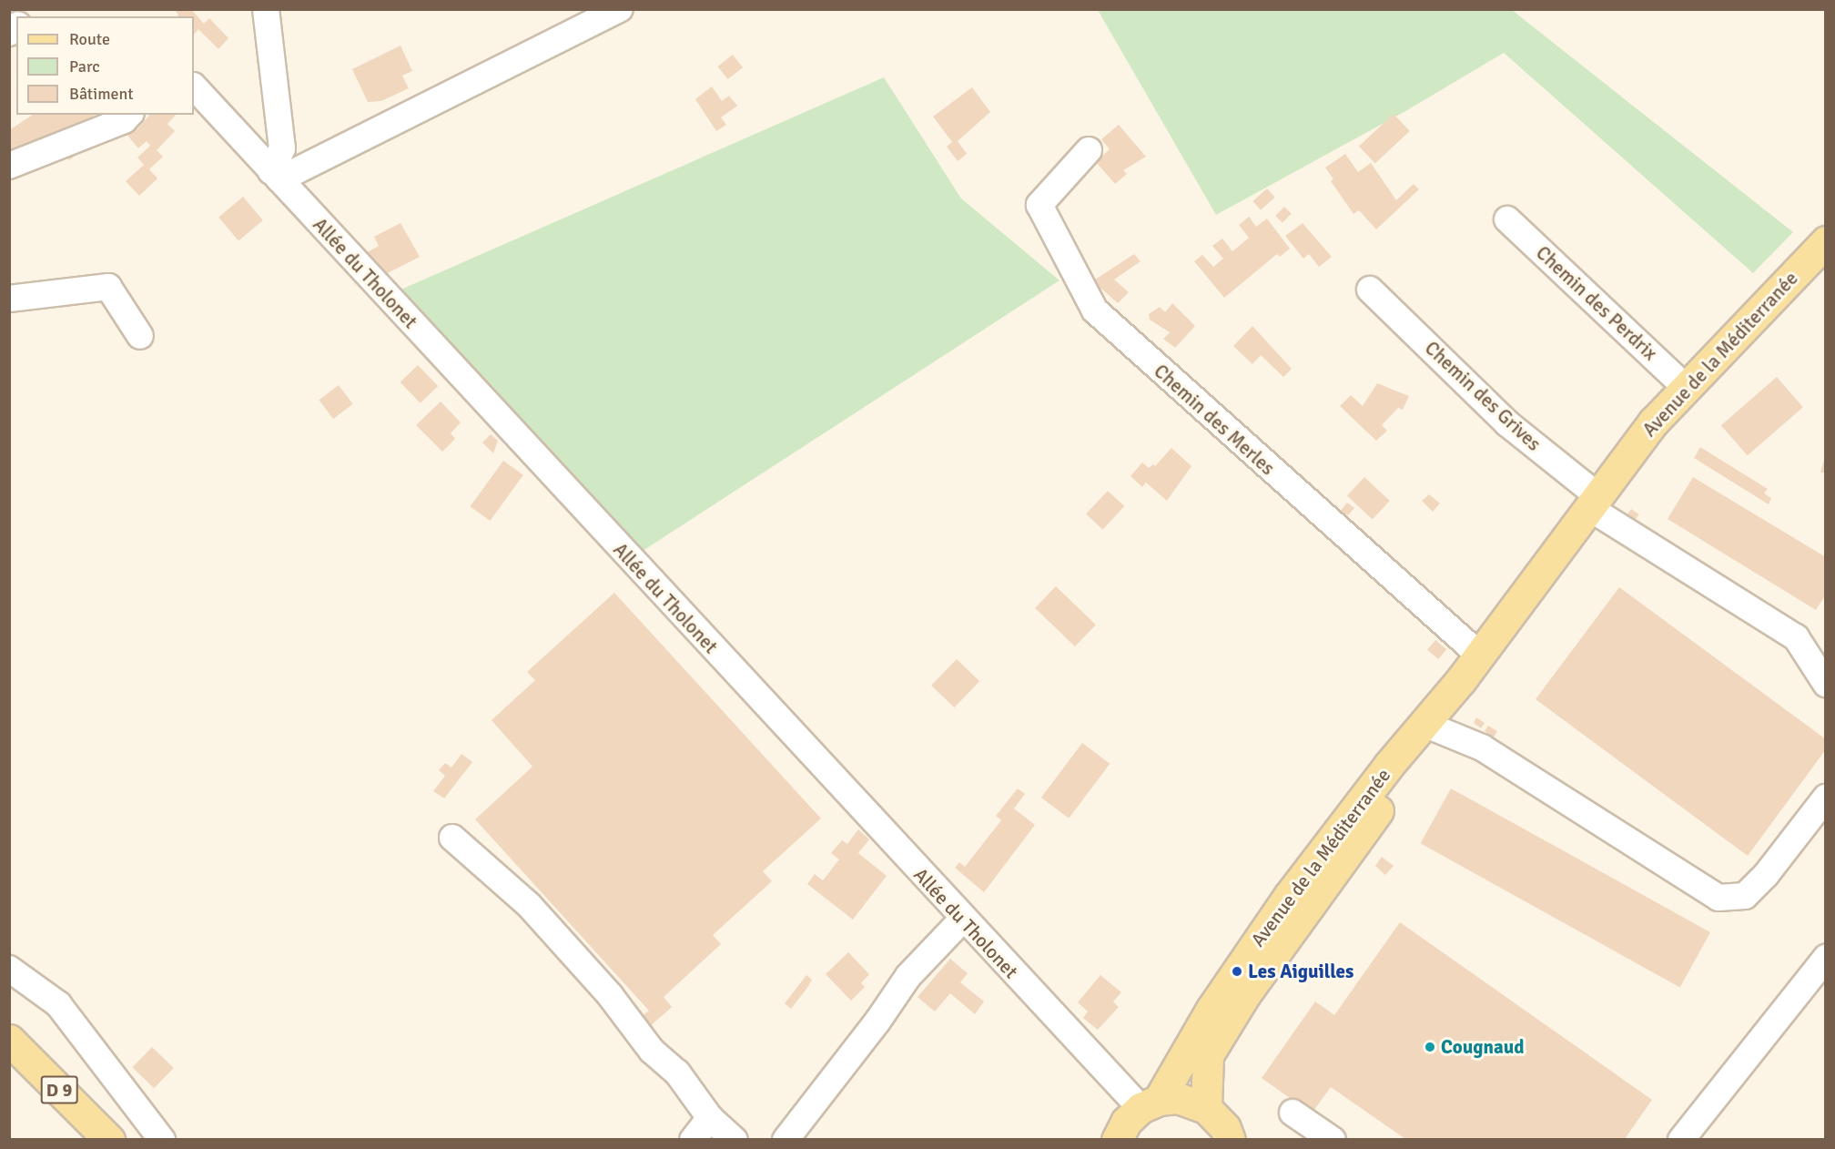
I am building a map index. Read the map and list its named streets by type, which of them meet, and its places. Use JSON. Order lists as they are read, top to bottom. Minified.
{"streets":{"main road":["Avenue de la Méditerranée","D 9"],"street":["Allée du Tholonet","Chemin des Perdrix","Chemin des Grives","Chemin des Merles"]},"crossings":[["Allée du Tholonet","Avenue de la Méditerranée"],["Chemin des Perdrix","Avenue de la Méditerranée"],["Avenue de la Méditerranée","Chemin des Grives"],["Avenue de la Méditerranée","Chemin des Merles"]],"places":["Les Aiguilles","Cougnaud"],"legend":["Route","Parc","Bâtiment"]}
